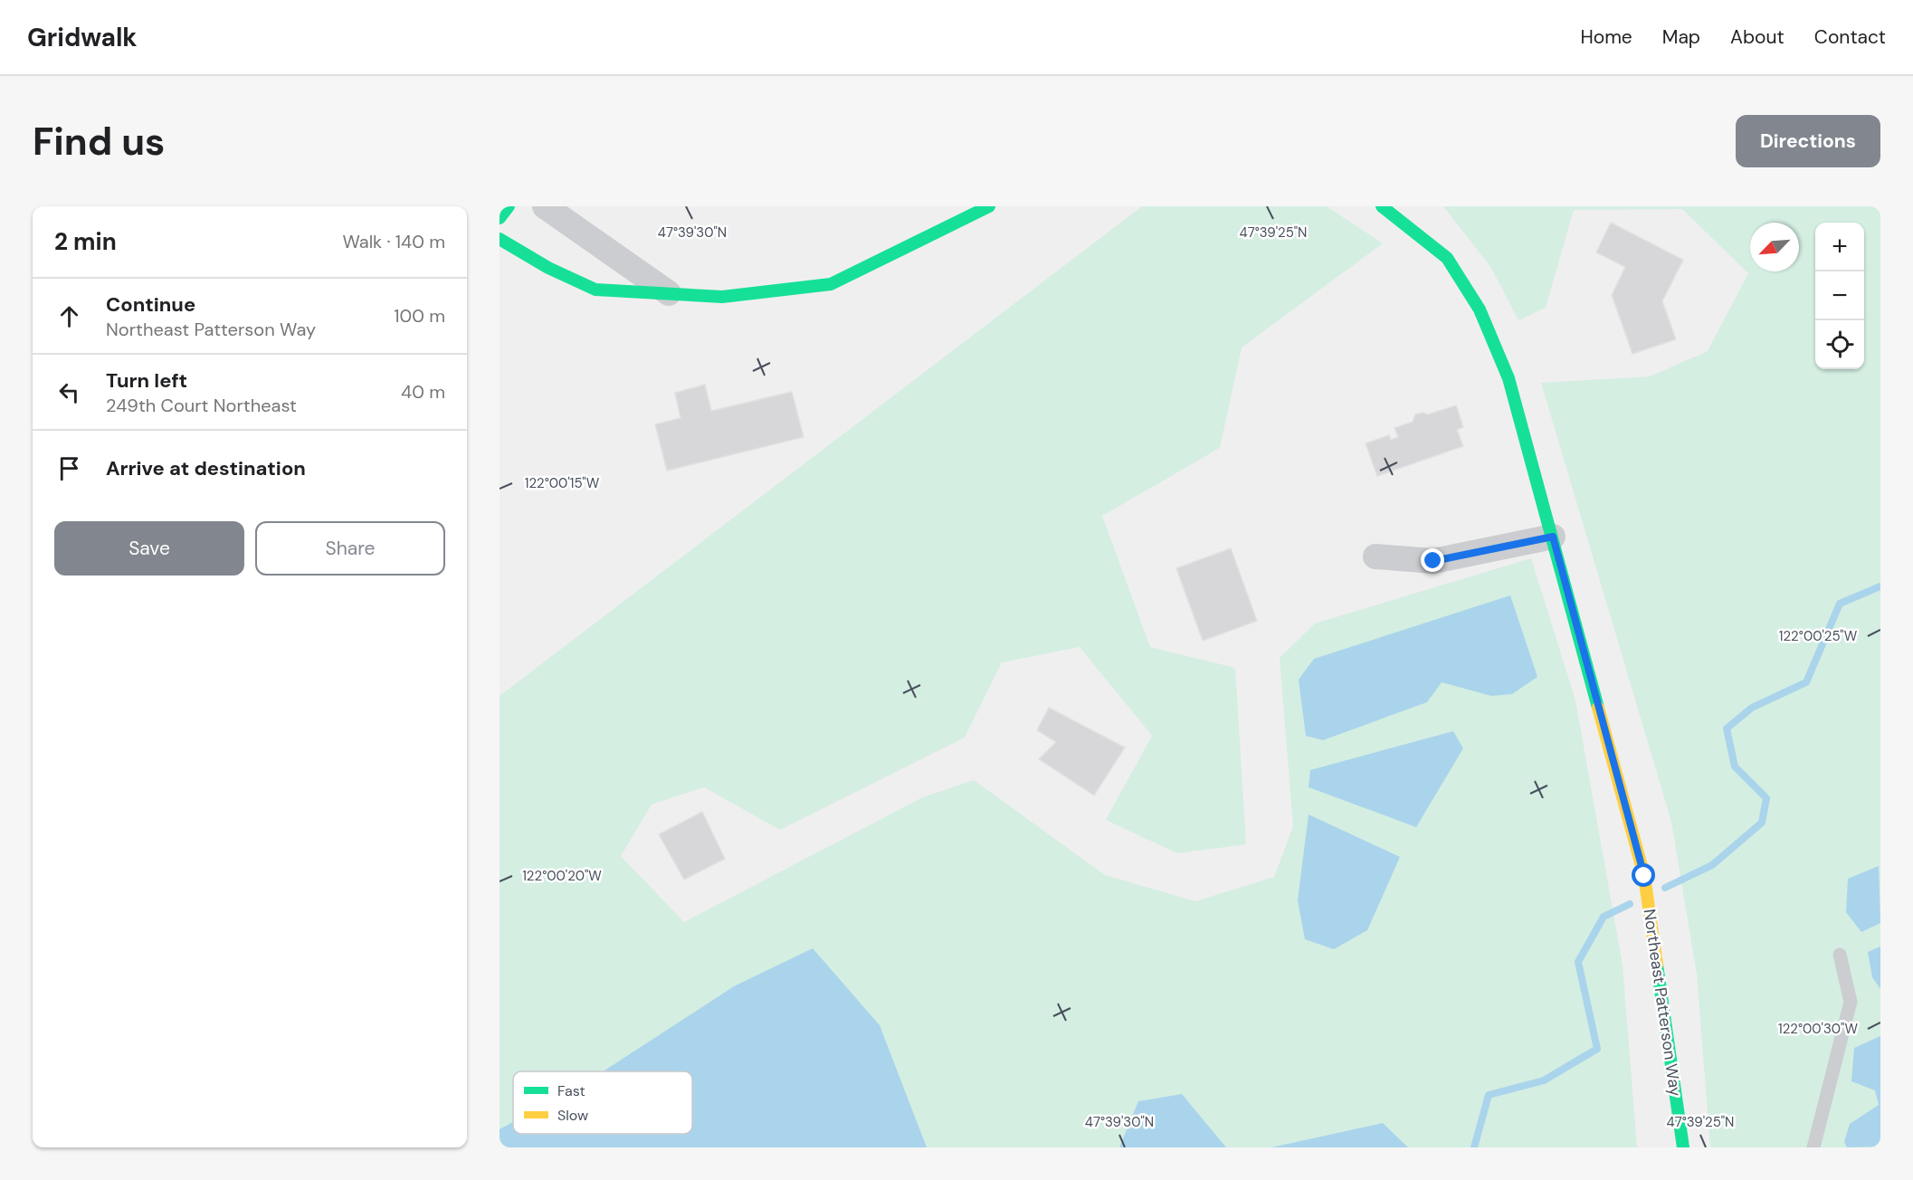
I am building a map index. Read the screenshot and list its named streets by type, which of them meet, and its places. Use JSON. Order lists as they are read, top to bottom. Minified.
{"streets":{"street":["Northeast Patterson Way"]},"legend":["Fast","Slow"],"north":"bottom left","page":{"header":"Gridwalk","nav":["Home","Map","About","Contact"],"buttons":["Directions",["Save","Share"]],"title":"Find us","heading":["2 min","Walk · 140 m"],"map_buttons":["+","−"],"list":[["Continue","Northeast Patterson Way","100 m"],["Turn left","249th Court Northeast","40 m"],"Arrive at destination"]},"coordinates":["47°39'30\"N","47°39'25\"N","122°00'15\"W","122°00'25\"W","122°00'20\"W","122°00'30\"W"]}
